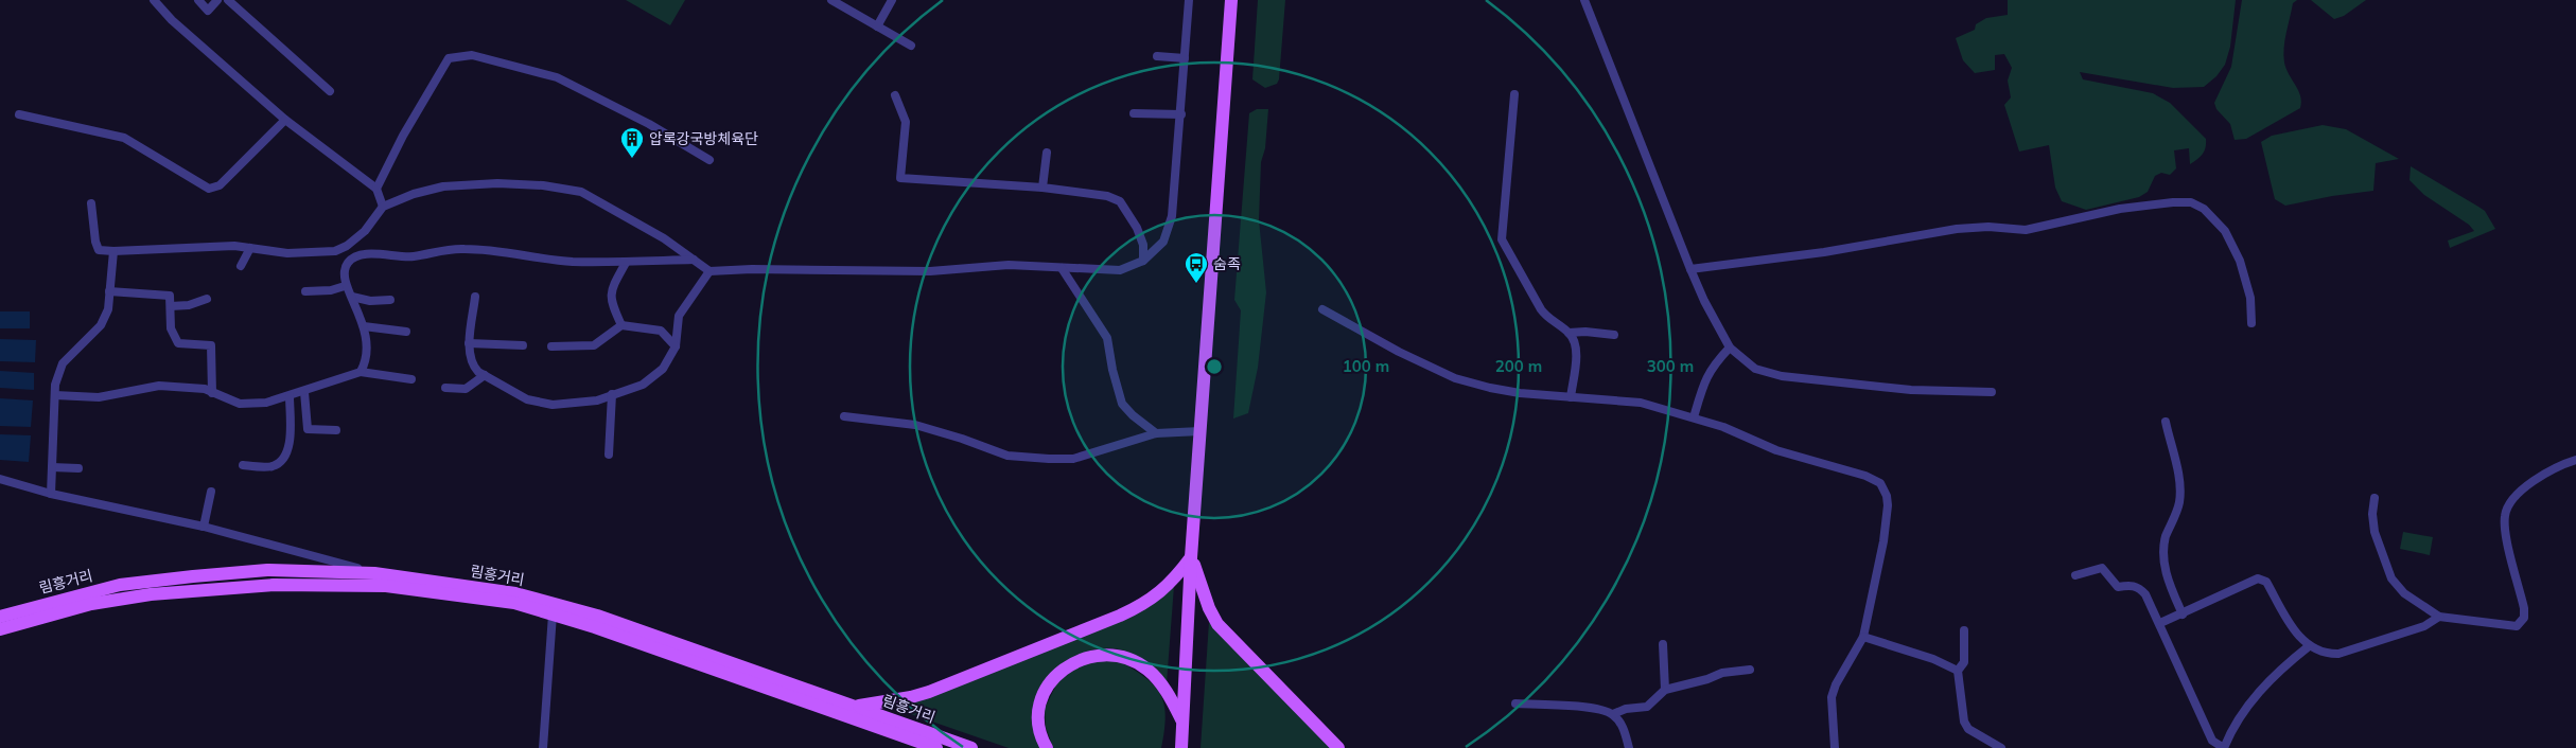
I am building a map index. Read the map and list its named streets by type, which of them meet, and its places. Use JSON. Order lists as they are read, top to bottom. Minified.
{"streets":{"main road":["림흥거리"]},"places":{"building":["압록강국방체육단"],"bus stop":["숨족"]},"rings":["100 m","200 m","300 m"]}
